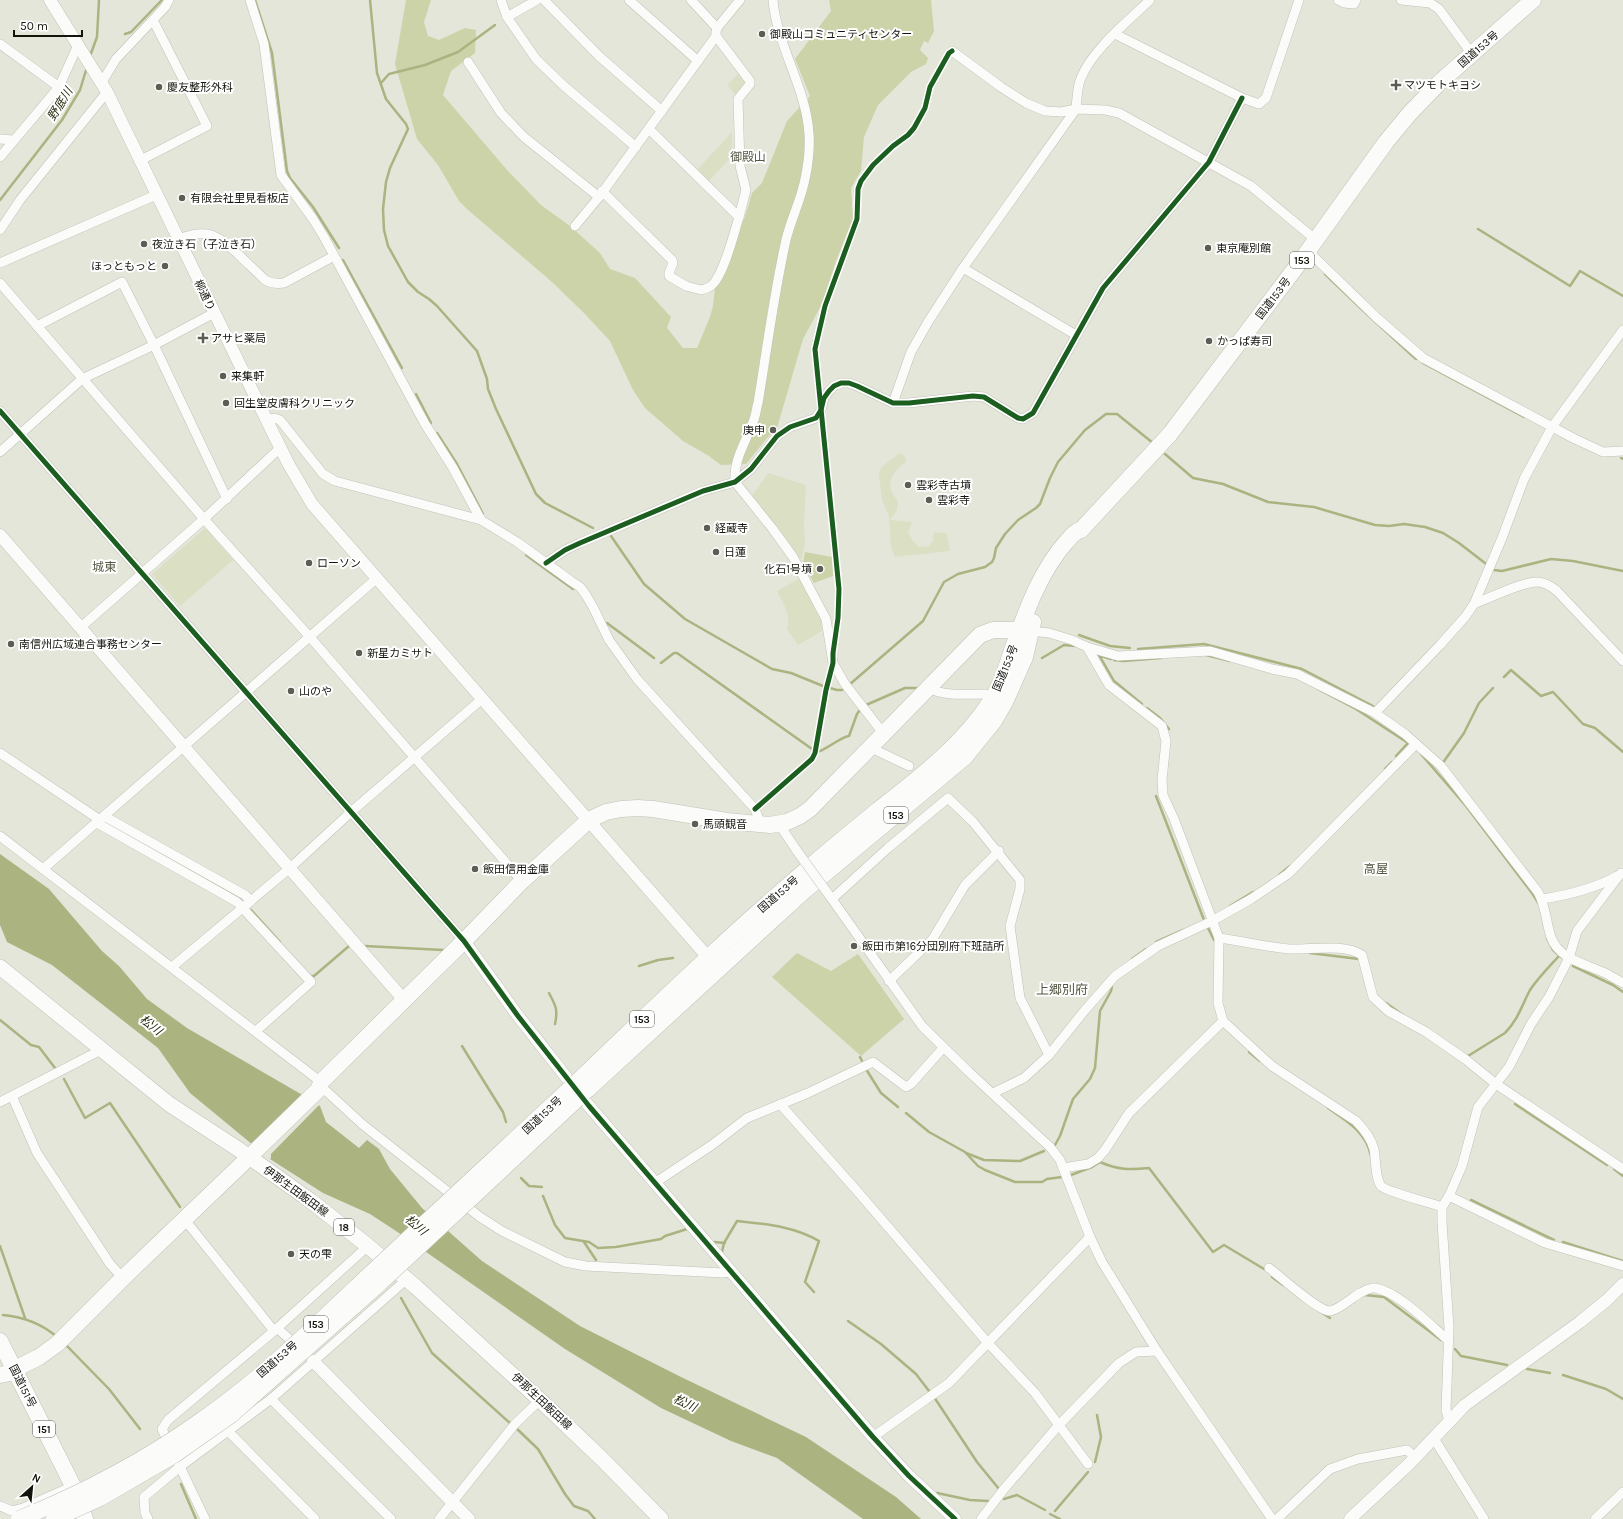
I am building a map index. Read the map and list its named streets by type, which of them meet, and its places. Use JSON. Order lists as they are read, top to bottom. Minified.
{"streets":{"highway":["国道153号","153","国道151号","151"],"main road":["伊那生田飯田線","18"],"street":["柳通り"]},"crossings":[["国道153号","柳通り"]],"districts":["御殿山","城東","高屋","上郷別府"],"water":["野底川","松川"],"places":{"other":["御殿山コミュニティセンター","慶友整形外科","有限会社里見看板店","夜泣き石（子泣き石）","東京庵別館","ほっともっと","かっぱ寿司","来集軒","回生堂皮膚科クリニック","庚申","雲彩寺古墳","雲彩寺","経蔵寺","日蓮","ローソン","化石1号墳","南信州広域連合事務センター","新星カミサト","山のや","馬頭観音","飯田信用金庫","飯田市第16分団別府下班詰所","天の雫"],"health":["マツモトキヨシ","アサヒ薬局"]},"scale_bar":"50 m","north":"top right"}
